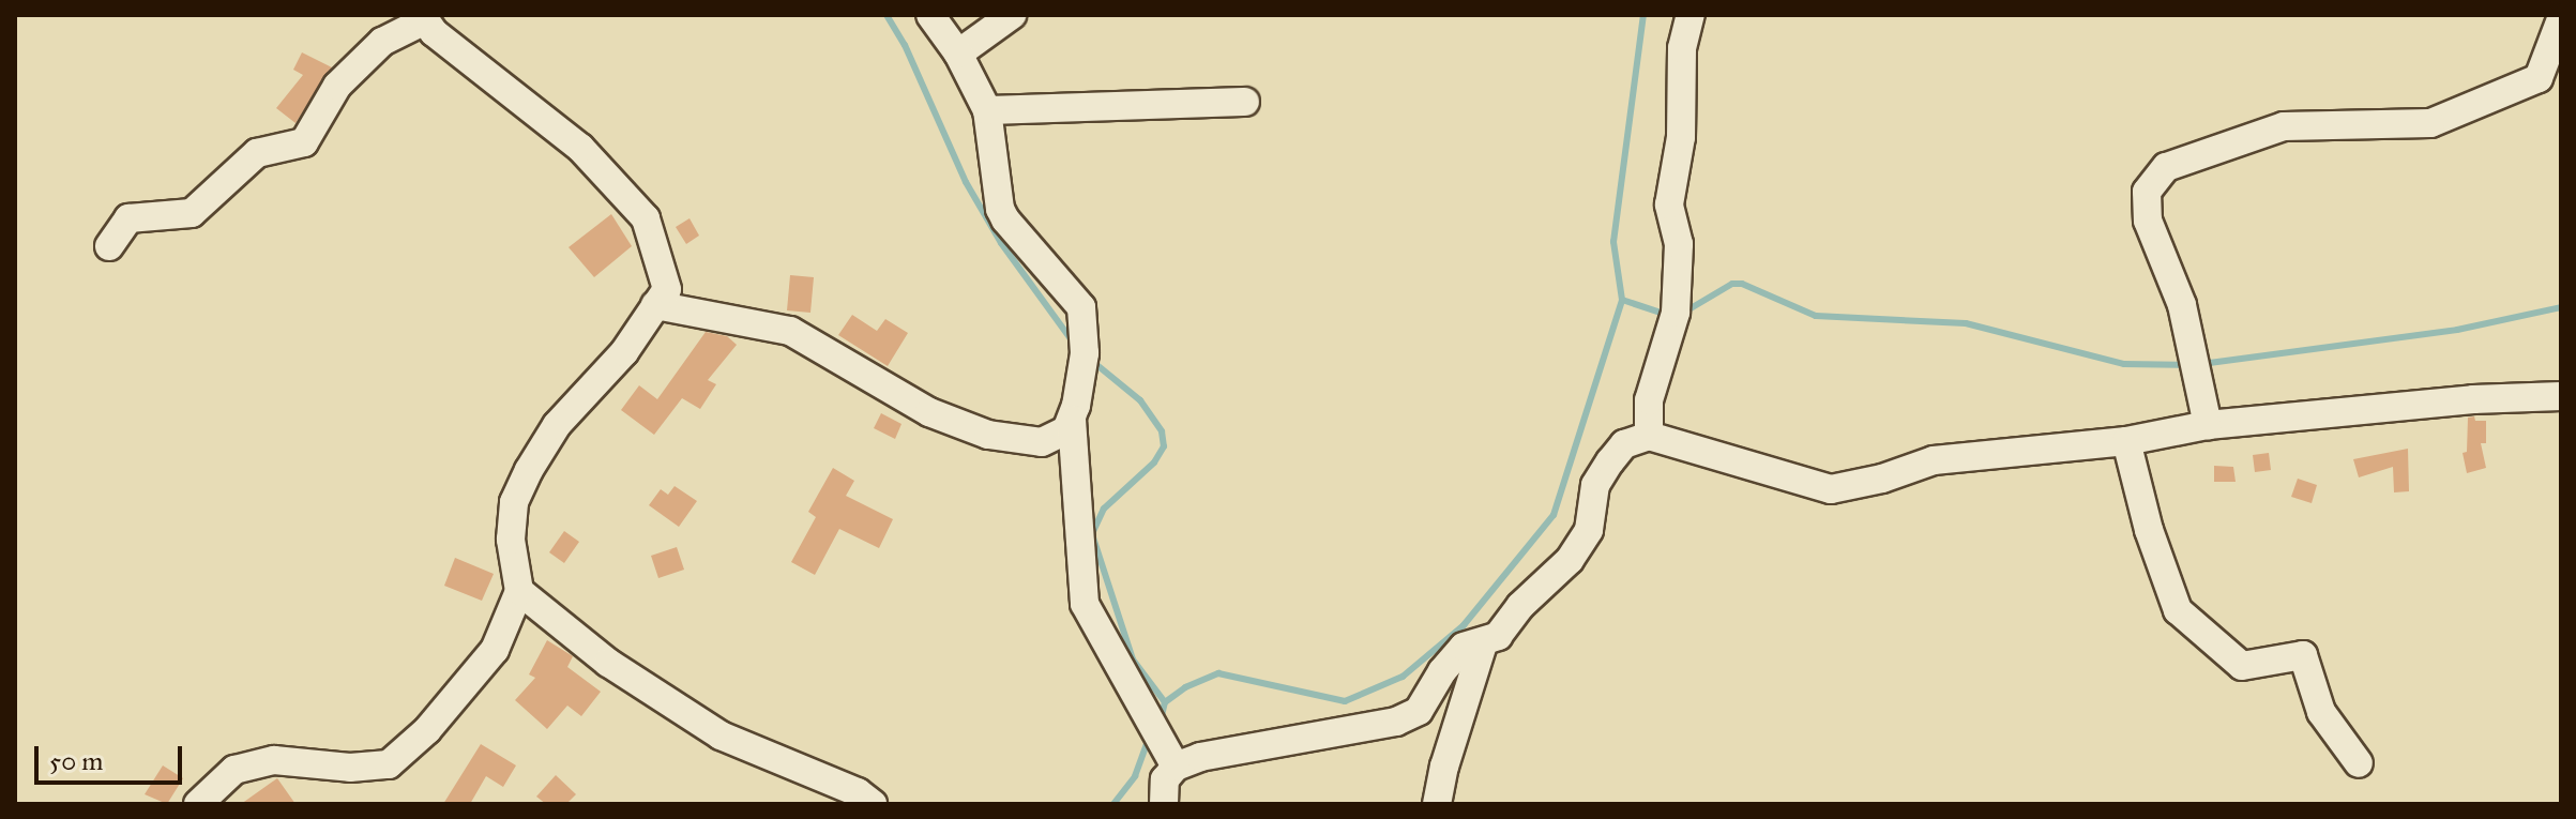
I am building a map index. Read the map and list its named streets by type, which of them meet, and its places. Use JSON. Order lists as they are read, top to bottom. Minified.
{"scale_bar":"50 m"}
